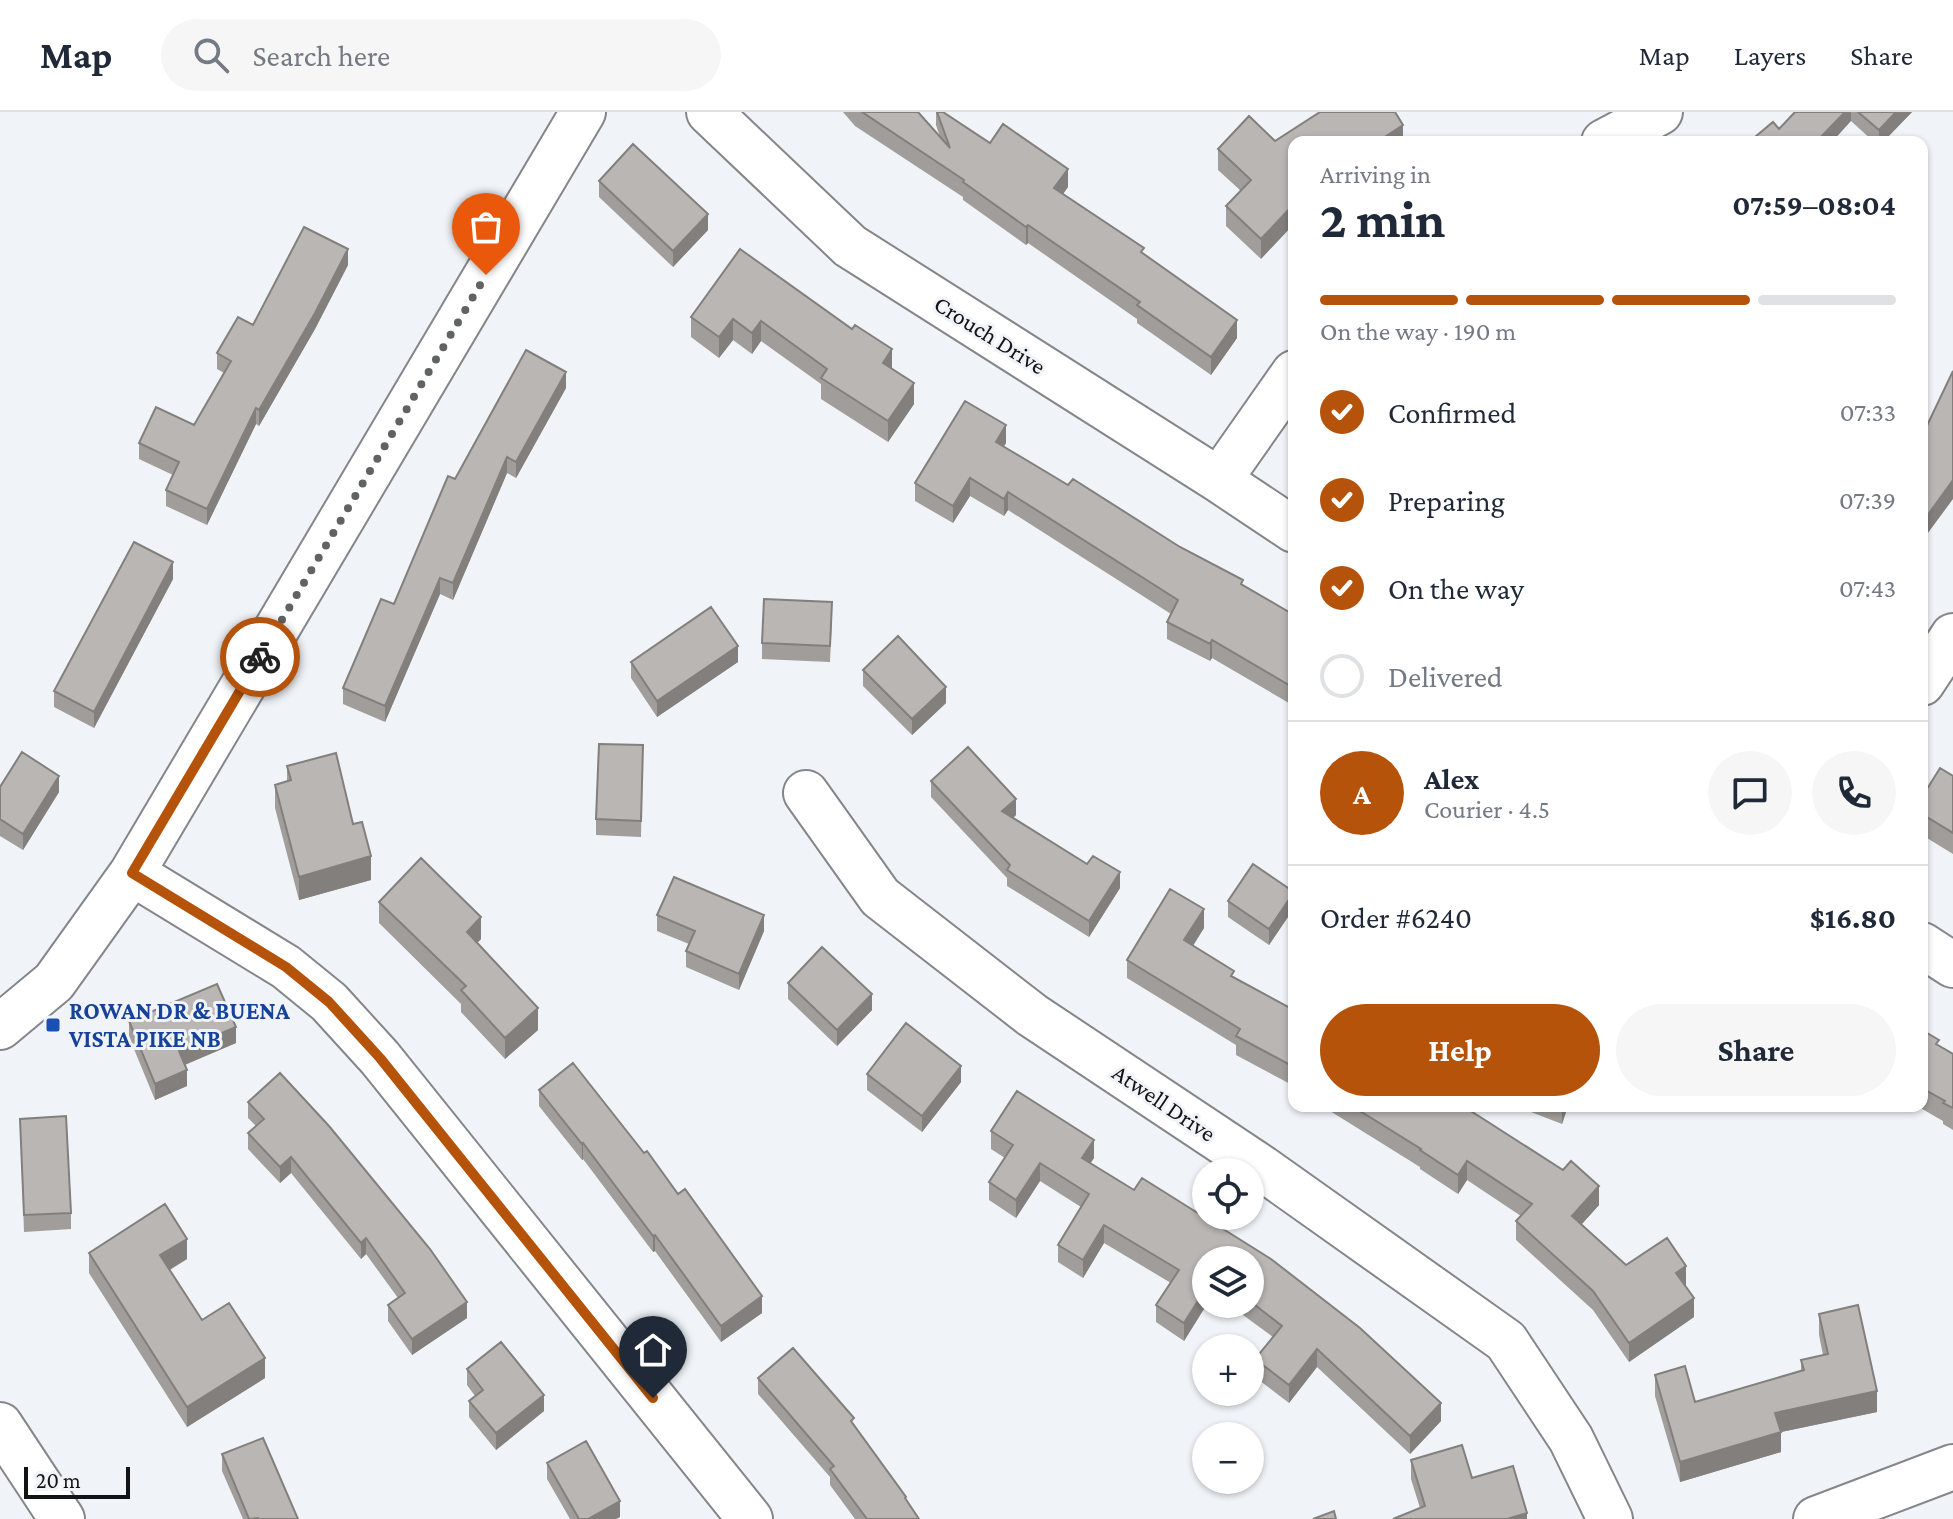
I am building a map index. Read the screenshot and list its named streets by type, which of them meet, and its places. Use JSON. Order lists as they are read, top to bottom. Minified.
{"streets":{"street":["Crouch Drive","Atwell Drive"]},"places":{"transit":["ROWAN DR & BUENA VISTA PIKE NB"]},"scale_bar":"20 m","page":{"header":"Map","search":"Search here","nav":["Map","Layers","Share"],"heading":["2 min","Arriving in","07:59–08:04"],"panel":["Alex","Courier · 4.5","Order #6240","$16.80"],"bar":"On the way · 190 m","list":[["Confirmed","07:33"],["Preparing","07:39"],["On the way","07:43"],"Delivered"],"round":"A","buttons":["Help","Share"],"map_buttons":["+","−"],"scale":"20 m"}}
